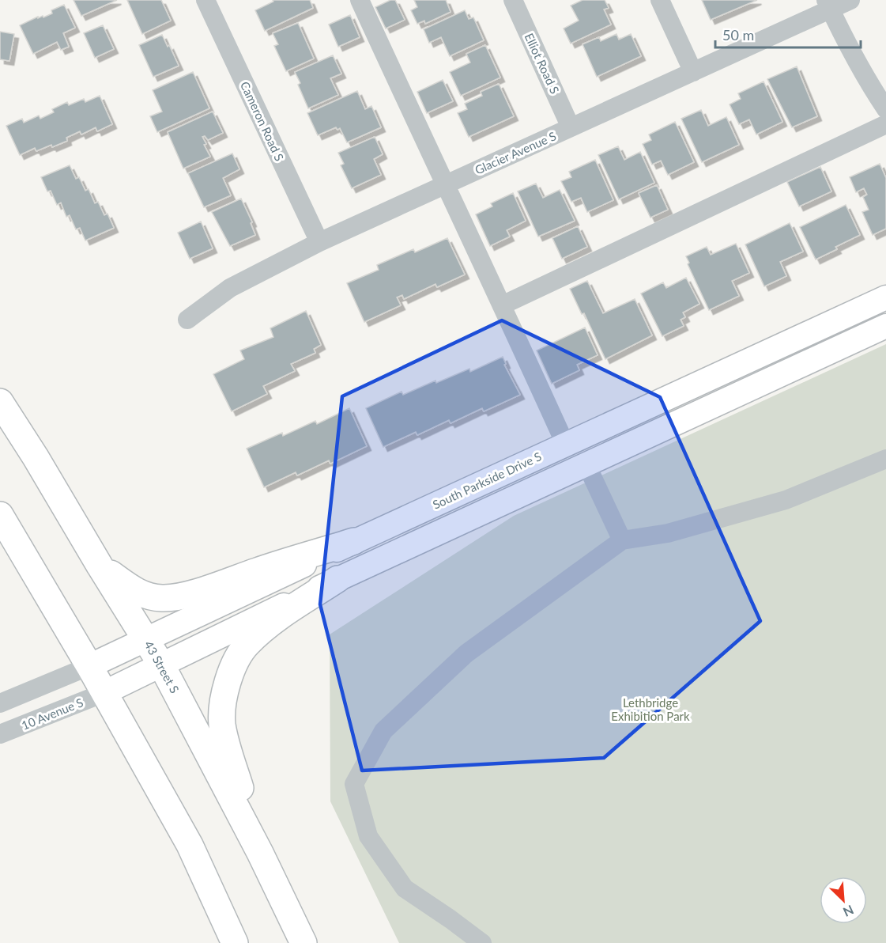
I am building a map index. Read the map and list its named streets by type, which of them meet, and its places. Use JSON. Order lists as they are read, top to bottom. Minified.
{"streets":{"highway":["43 Street S"],"main road":["South Parkside Drive S"],"street":["Elliot Road S","Cameron Road S","Glacier Avenue S","10 Avenue S"]},"crossings":[["Elliot Road S","Glacier Avenue S"],["Cameron Road S","Glacier Avenue S"],["South Parkside Drive S","43 Street S"]],"parks":["Lethbridge Exhibition Park"],"scale_bar":"50 m","north":"bottom right"}
